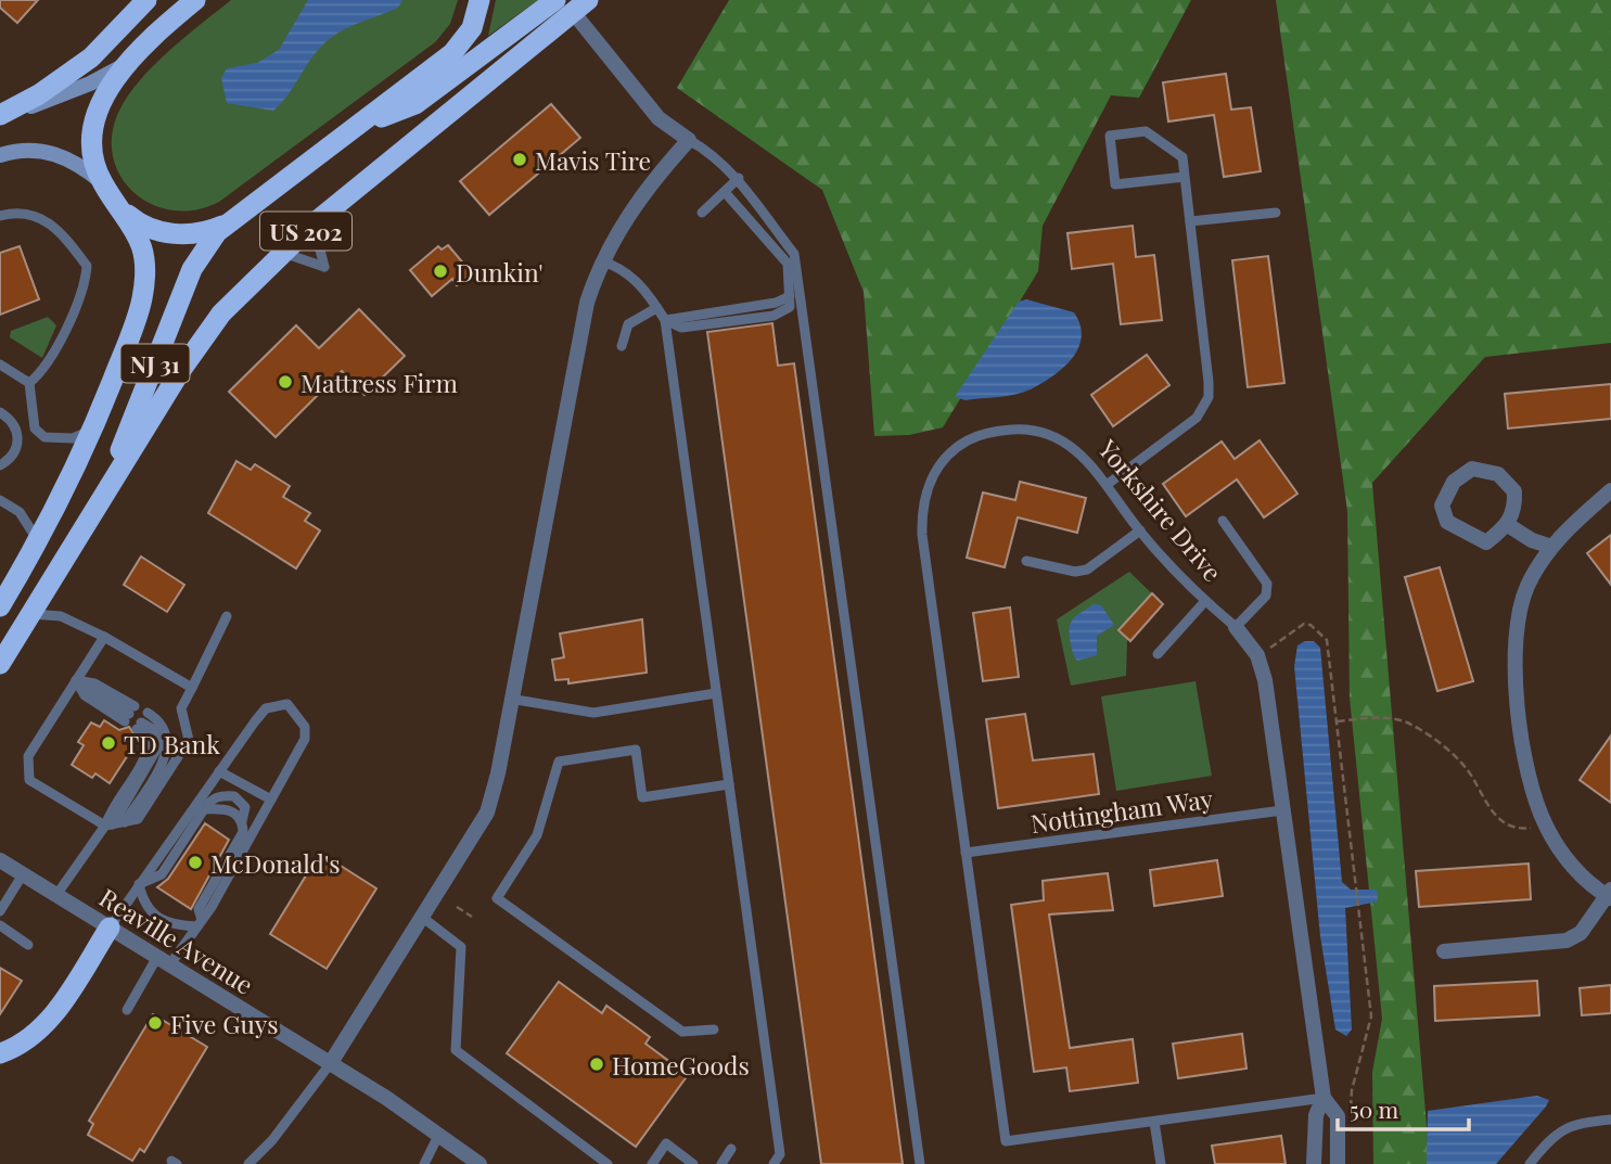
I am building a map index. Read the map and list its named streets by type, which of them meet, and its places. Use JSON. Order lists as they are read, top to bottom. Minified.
{"streets":{"highway":["US 202","NJ 31"],"street":["Yorkshire Drive","Reaville Avenue"],"lane":["Nottingham Way"]},"crossings":[["US 202","NJ 31"],["Yorkshire Drive","Nottingham Way"]],"places":["Mavis Tire","Dunkin'","Mattress Firm","TD Bank","McDonald's","Five Guys","HomeGoods"],"scale_bar":"50 m"}
